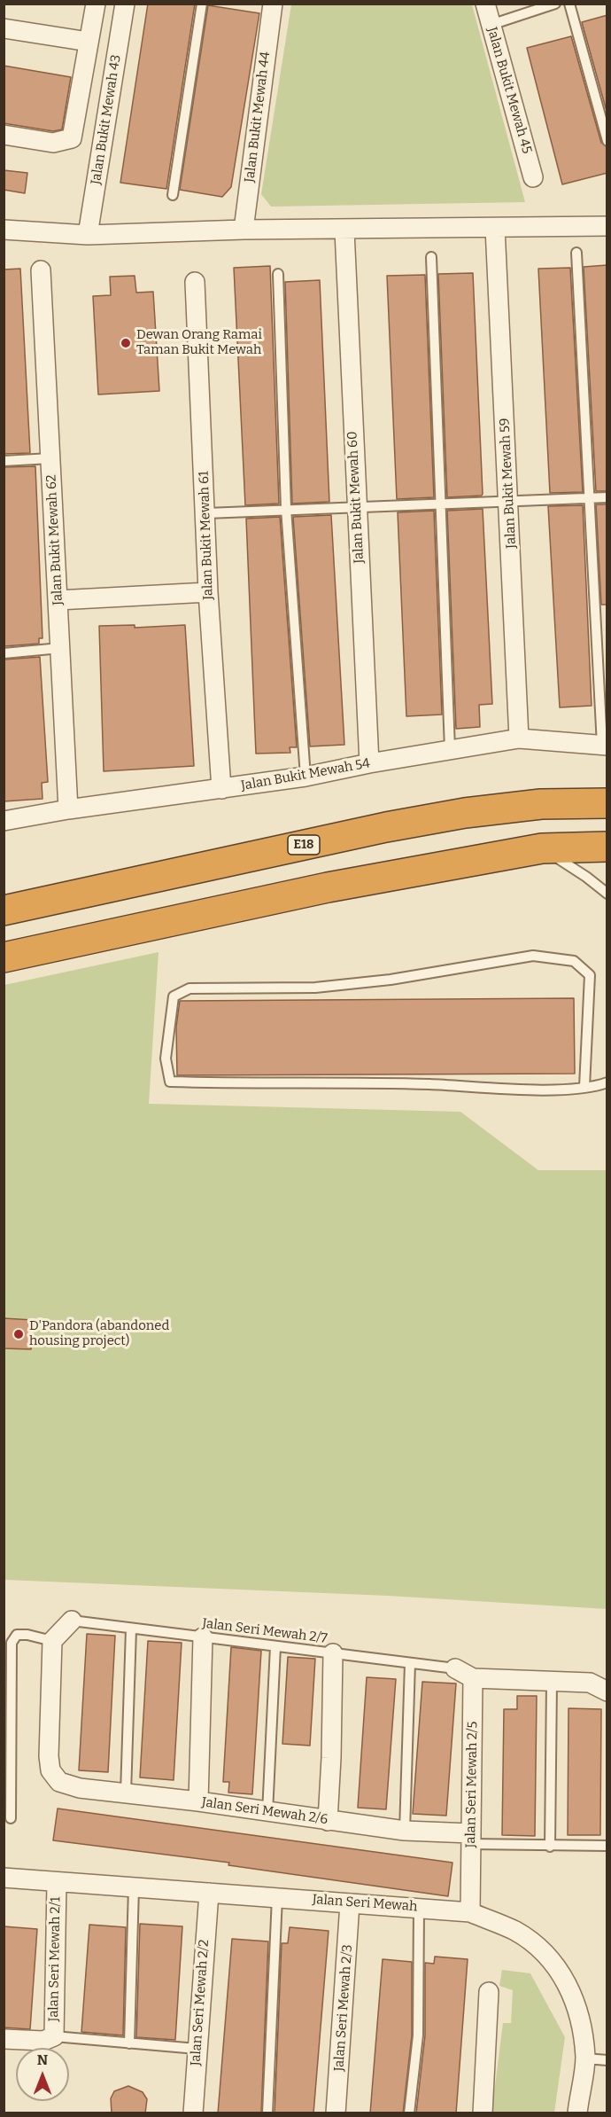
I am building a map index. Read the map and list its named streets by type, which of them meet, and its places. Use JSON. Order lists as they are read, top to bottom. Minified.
{"streets":{"highway":["E18"],"street":["Jalan Bukit Mewah 45","Jalan Bukit Mewah 44","Jalan Bukit Mewah 43","Jalan Bukit Mewah 59","Jalan Bukit Mewah 60","Jalan Bukit Mewah 61","Jalan Bukit Mewah 62","Jalan Bukit Mewah 54","Jalan Seri Mewah 2/5","Jalan Seri Mewah 2/6","Jalan Seri Mewah","Jalan Seri Mewah 2/1","Jalan Seri Mewah 2/2","Jalan Seri Mewah 2/3"],"lane":["Jalan Seri Mewah 2/7"]},"crossings":[["Jalan Bukit Mewah 59","Jalan Bukit Mewah 54"],["Jalan Bukit Mewah 60","Jalan Bukit Mewah 54"],["Jalan Bukit Mewah 61","Jalan Bukit Mewah 54"],["Jalan Bukit Mewah 62","Jalan Bukit Mewah 54"],["Jalan Seri Mewah 2/5","Jalan Seri Mewah 2/6"],["Jalan Seri Mewah 2/5","Jalan Seri Mewah"],["Jalan Seri Mewah","Jalan Seri Mewah 2/1"],["Jalan Seri Mewah","Jalan Seri Mewah 2/2"],["Jalan Seri Mewah","Jalan Seri Mewah 2/3"]],"places":["Dewan Orang Ramai Taman Bukit Mewah","D'Pandora (abandoned housing project)"],"north":"top"}
